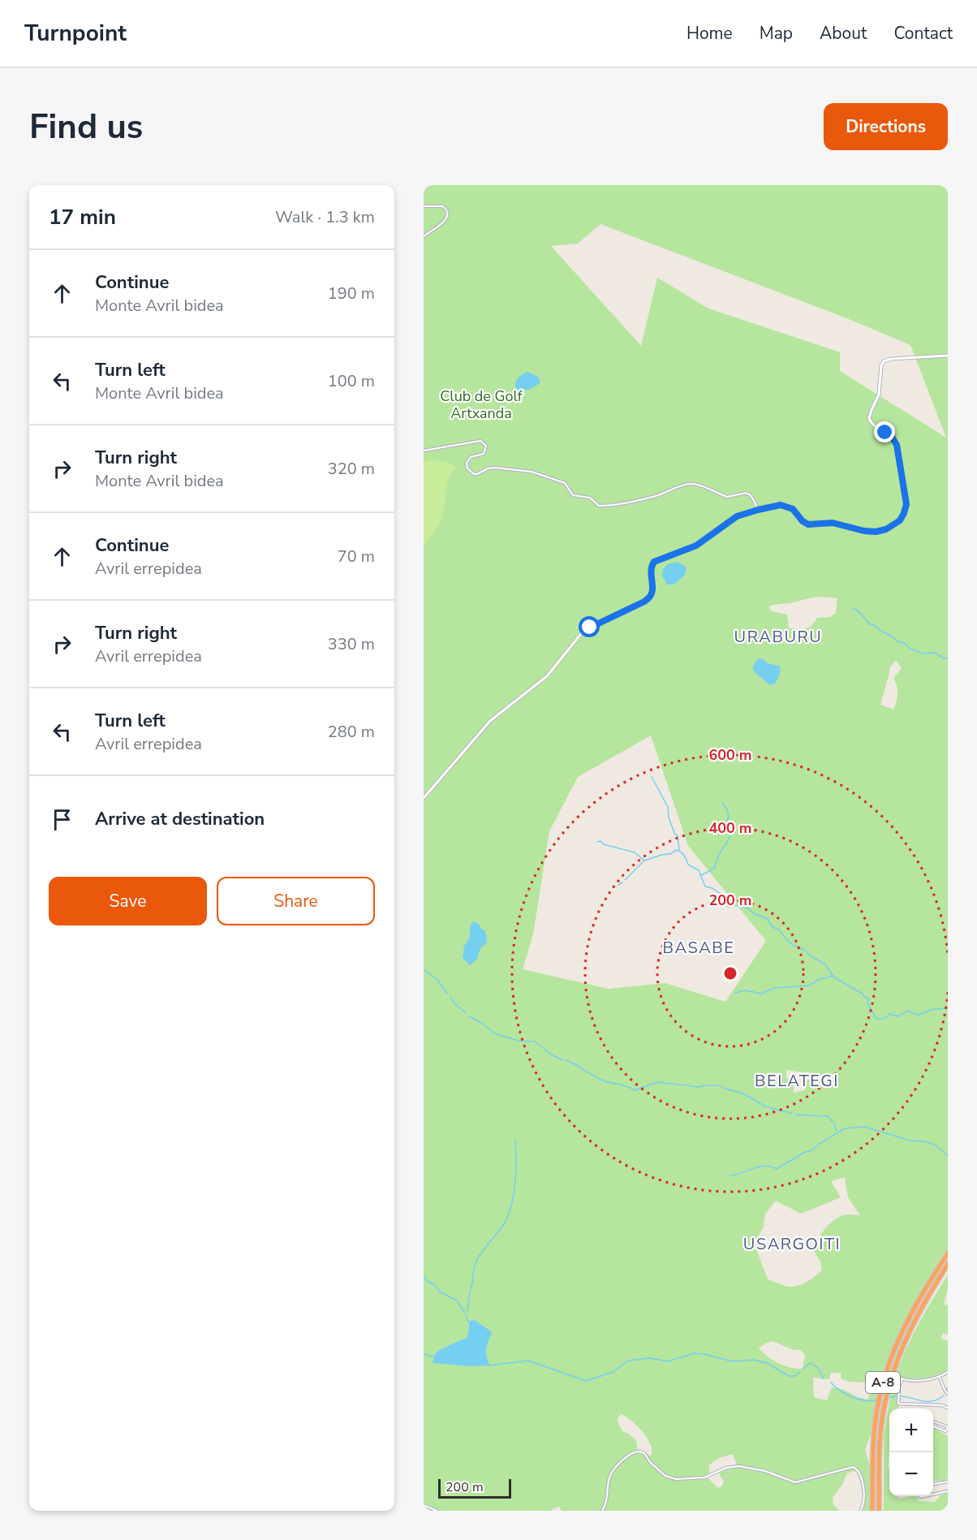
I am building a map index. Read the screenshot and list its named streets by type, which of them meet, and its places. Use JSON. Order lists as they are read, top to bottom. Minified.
{"streets":{"highway":["A-8"]},"districts":["URABURU","BASABE","BELATEGI","USARGOITI"],"parks":["Club de Golf Artxanda"],"scale_bar":"200 m","page":{"header":"Turnpoint","nav":["Home","Map","About","Contact"],"buttons":["Directions",["Save","Share"]],"title":"Find us","heading":["17 min","Walk · 1.3 km"],"list":[["Continue","Monte Avril bidea","190 m"],["Turn left","Monte Avril bidea","100 m"],["Turn right","Monte Avril bidea","320 m"],["Continue","Avril errepidea","70 m"],["Turn right","Avril errepidea","330 m"],["Turn left","Avril errepidea","280 m"],"Arrive at destination"],"map_buttons":["+","−"],"scale":"200 m"},"rings":["600 m","400 m","200 m"]}
